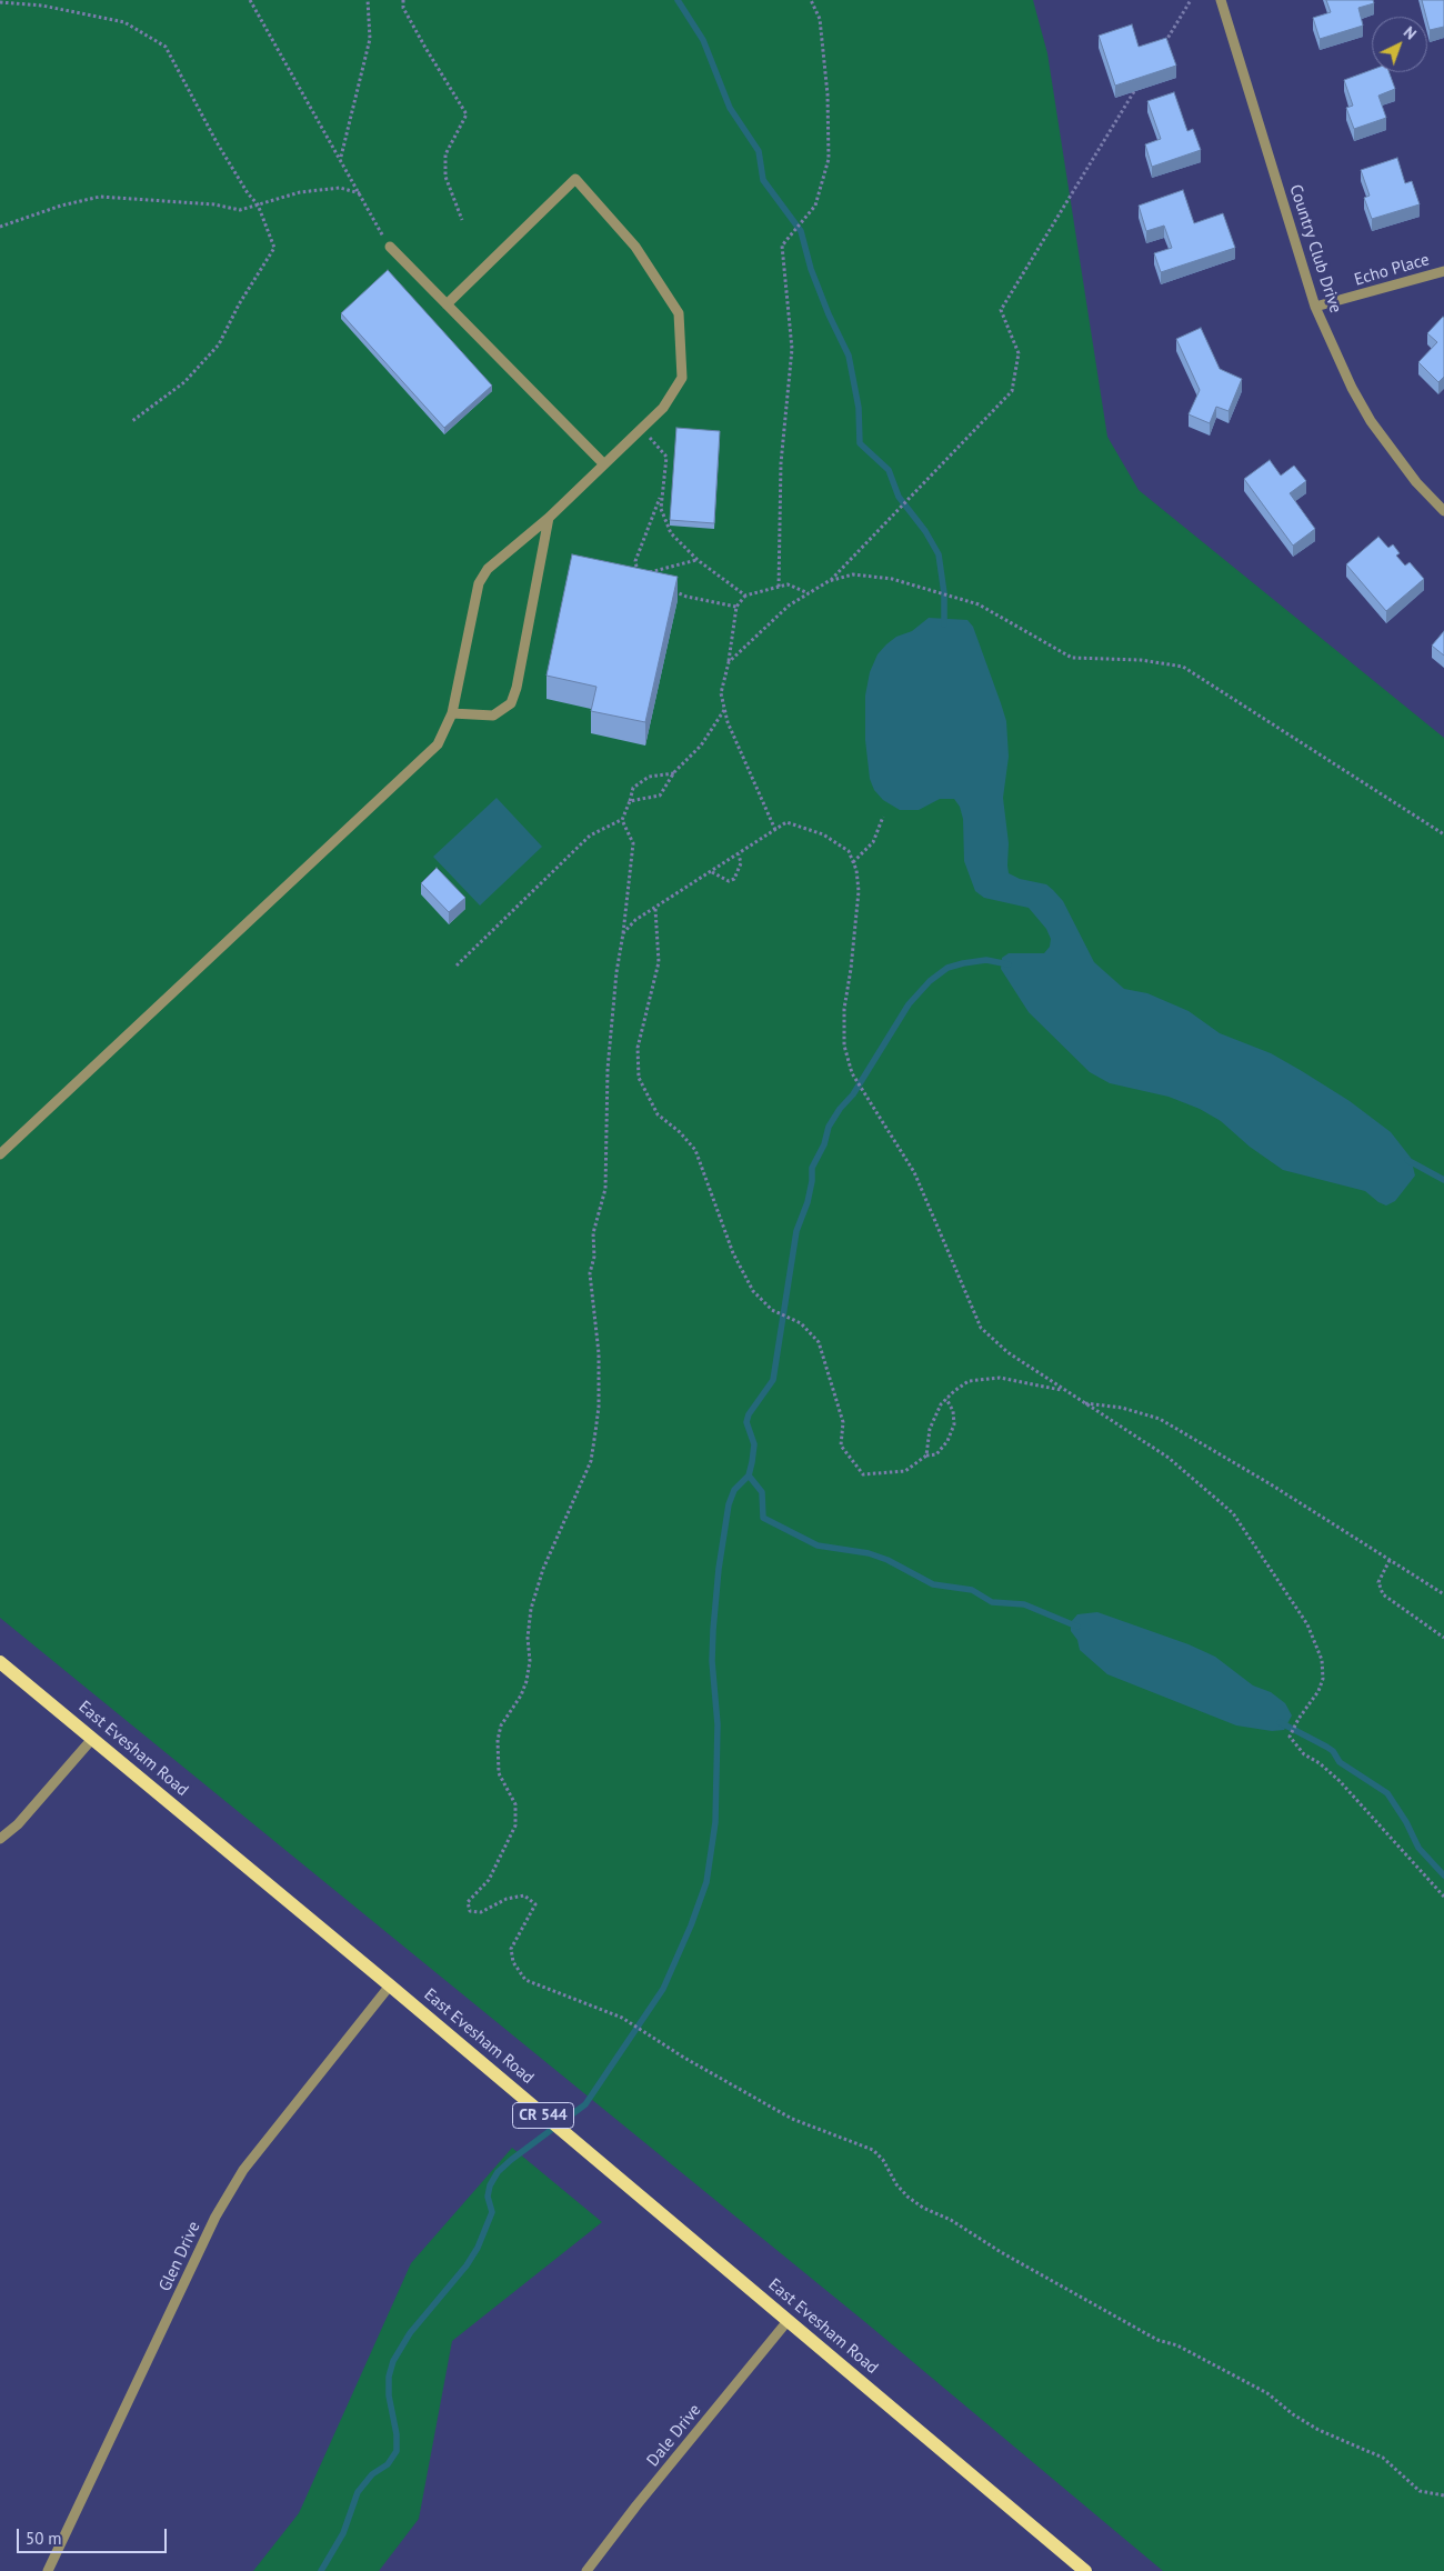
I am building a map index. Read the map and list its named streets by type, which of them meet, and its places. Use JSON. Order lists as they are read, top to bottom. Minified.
{"streets":{"main road":["East Evesham Road","CR 544"],"street":["Country Club Drive","Echo Place","Glen Drive","Dale Drive"]},"crossings":[["Country Club Drive","Echo Place"],["East Evesham Road","Glen Drive"],["East Evesham Road","Dale Drive"]],"scale_bar":"50 m","north":"top right"}
